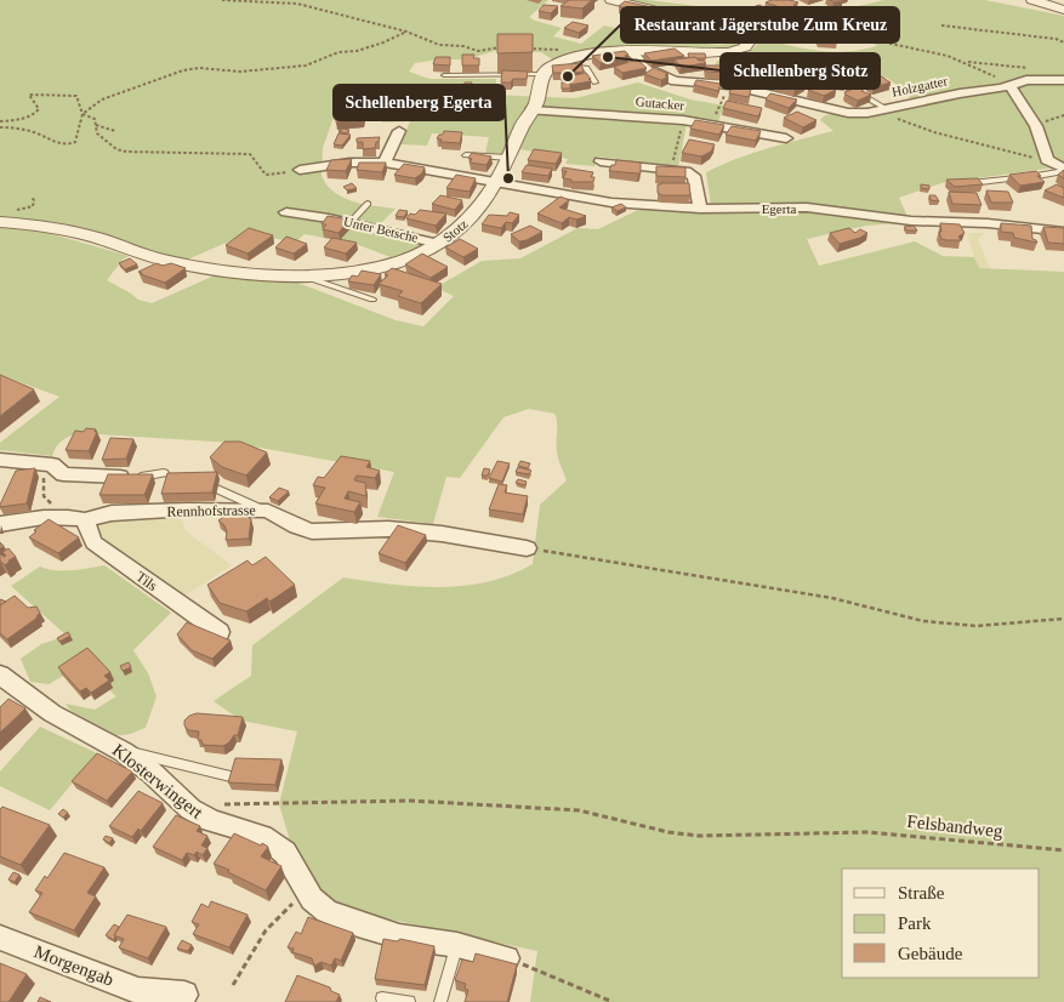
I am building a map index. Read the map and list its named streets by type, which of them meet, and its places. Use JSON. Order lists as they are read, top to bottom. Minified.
{"streets":{"street":["Holzgatter","Gutacker","Egerta","Unter Betsche","Stotz","Rennhofstrasse","Tils","Klosterwingert","Morgengab"],"path":["Felsbandweg"]},"crossings":[["Gutacker","Stotz"],["Egerta","Stotz"],["Unter Betsche","Stotz"],["Rennhofstrasse","Tils"]],"places":["Schellenberg Stotz","Restaurant Jägerstube Zum Kreuz","Schellenberg Egerta"],"legend":["Straße","Park","Gebäude"]}
